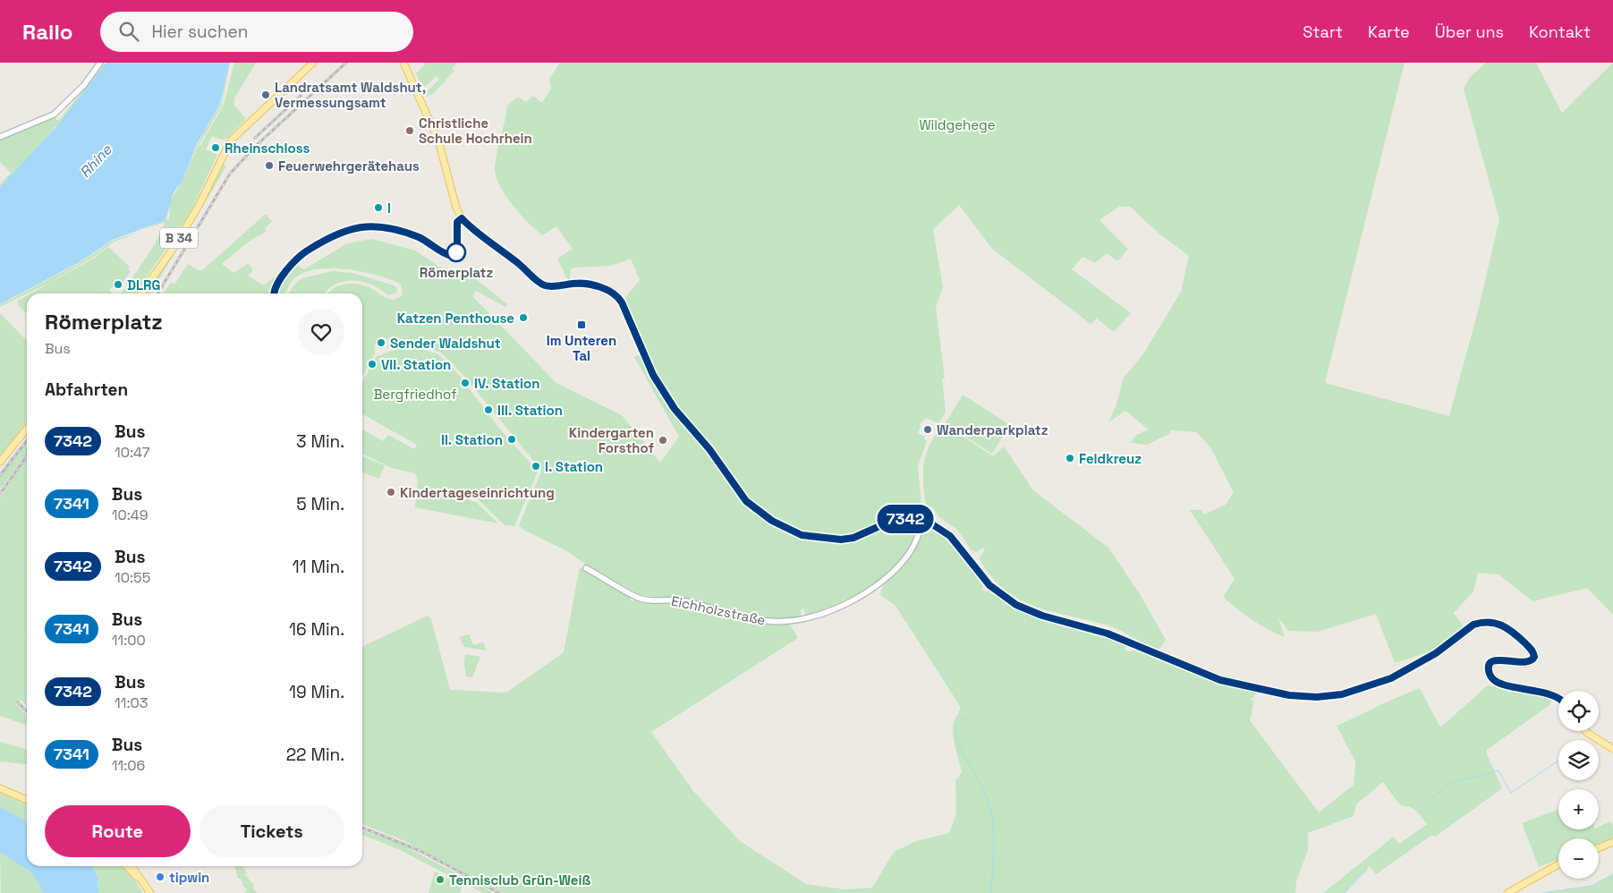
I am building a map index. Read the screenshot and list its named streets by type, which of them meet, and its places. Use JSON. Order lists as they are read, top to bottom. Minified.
{"streets":{"main road":["B 34"],"street":["Eichholzstraße"]},"water":["Rhine"],"parks":["Wildgehege","Bergfriedhof"],"places":{"other":["Landratsamt Waldshut, Vermessungsamt","Christliche Schule Hochrhein","Rheinschloss","Feuerwehrgerätehaus","I","Römerplatz","DLRG","Katzen Penthouse","Sender Waldshut","VII. Station","IV. Station","III. Station","Wanderparkplatz","II. Station","Kindergarten Forsthof","Feldkreuz","I. Station","Kindertageseinrichtung","tipwin","Tennisclub Grün-Weiß"],"transit":["Im Unteren Tal"]},"lines":["bus line 7342"],"page":{"header":"Railo","search":"Hier suchen","nav":["Start","Karte","Über uns","Kontakt"],"on_map":"7342","heading":[["Römerplatz","Bus"],"Abfahrten"],"list":[{"mark":"7342","name":"Bus","note":"10:47","value":"3 Min."},{"mark":"7341","name":"Bus","note":"10:49","value":"5 Min."},{"mark":"7342","name":"Bus","note":"10:55","value":"11 Min."},{"mark":"7341","name":"Bus","note":"11:00","value":"16 Min."},{"mark":"7342","name":"Bus","note":"11:03","value":"19 Min."},{"mark":"7341","name":"Bus","note":"11:06","value":"22 Min."}],"map_buttons":["+","−"],"buttons":["Route","Tickets"]}}
